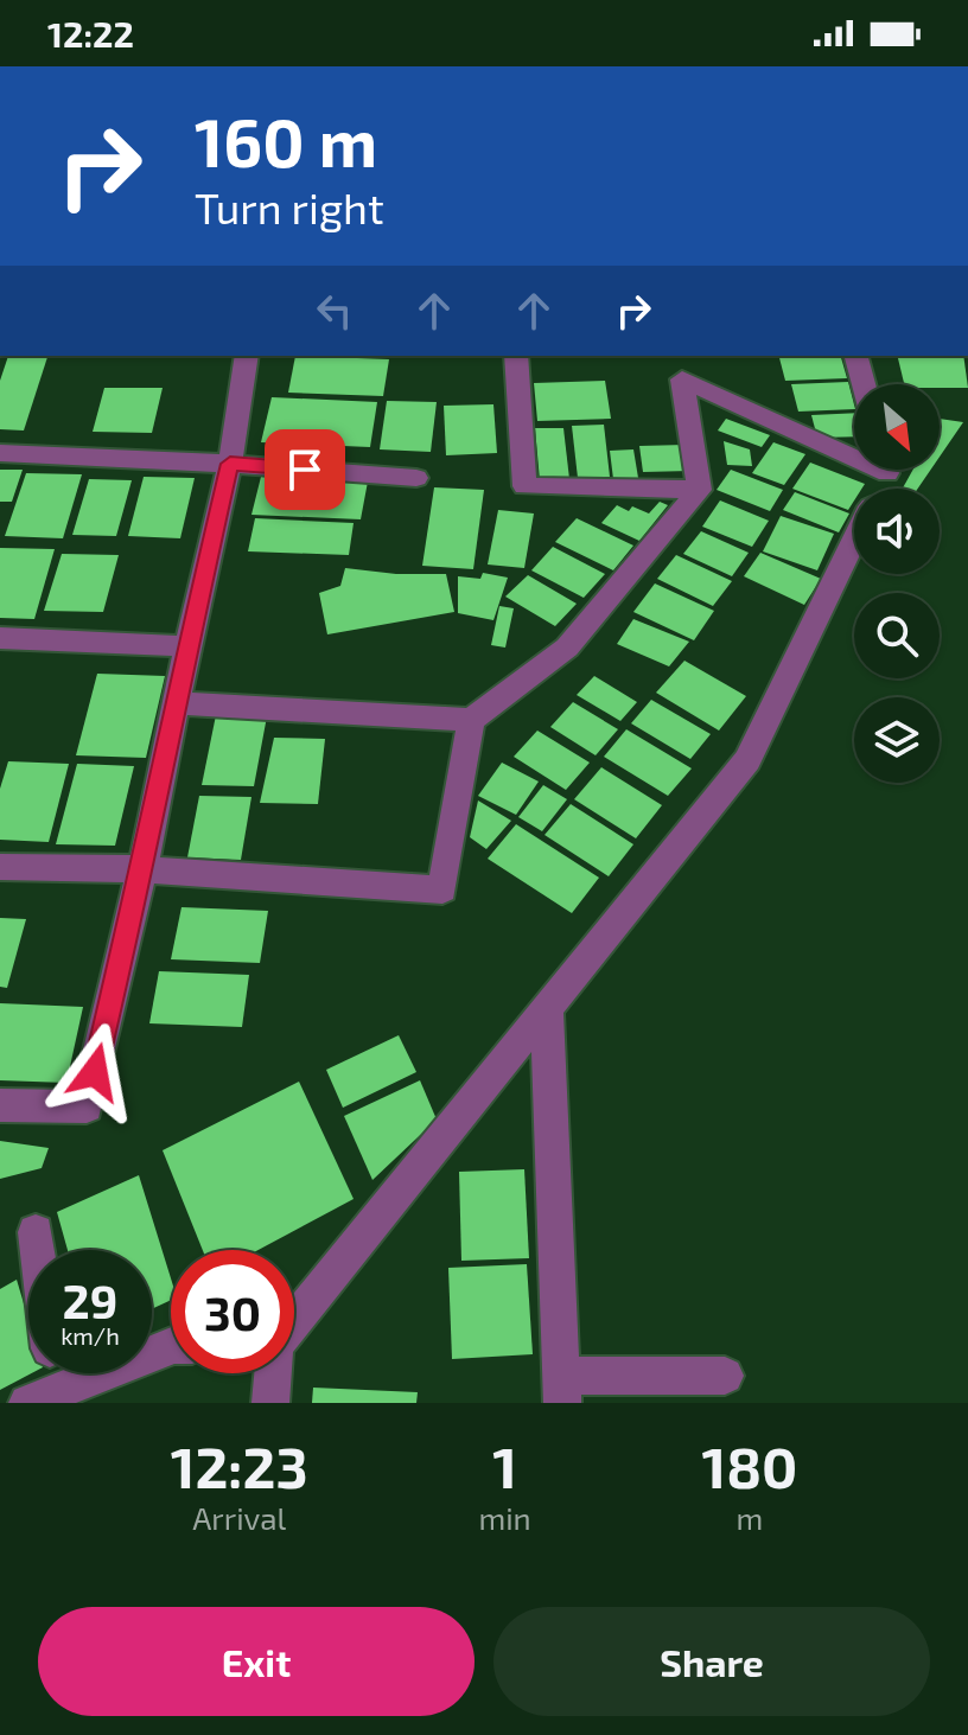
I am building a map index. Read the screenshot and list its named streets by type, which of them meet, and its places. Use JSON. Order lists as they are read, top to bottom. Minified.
{"north":"bottom right","page":{"status":"12:22","turn":["160 m","Turn right"],"speed":"29 km/h","limit":"30","eta":["12:23","Arrival","1","min","180","m"],"buttons":["Exit","Share"]}}
